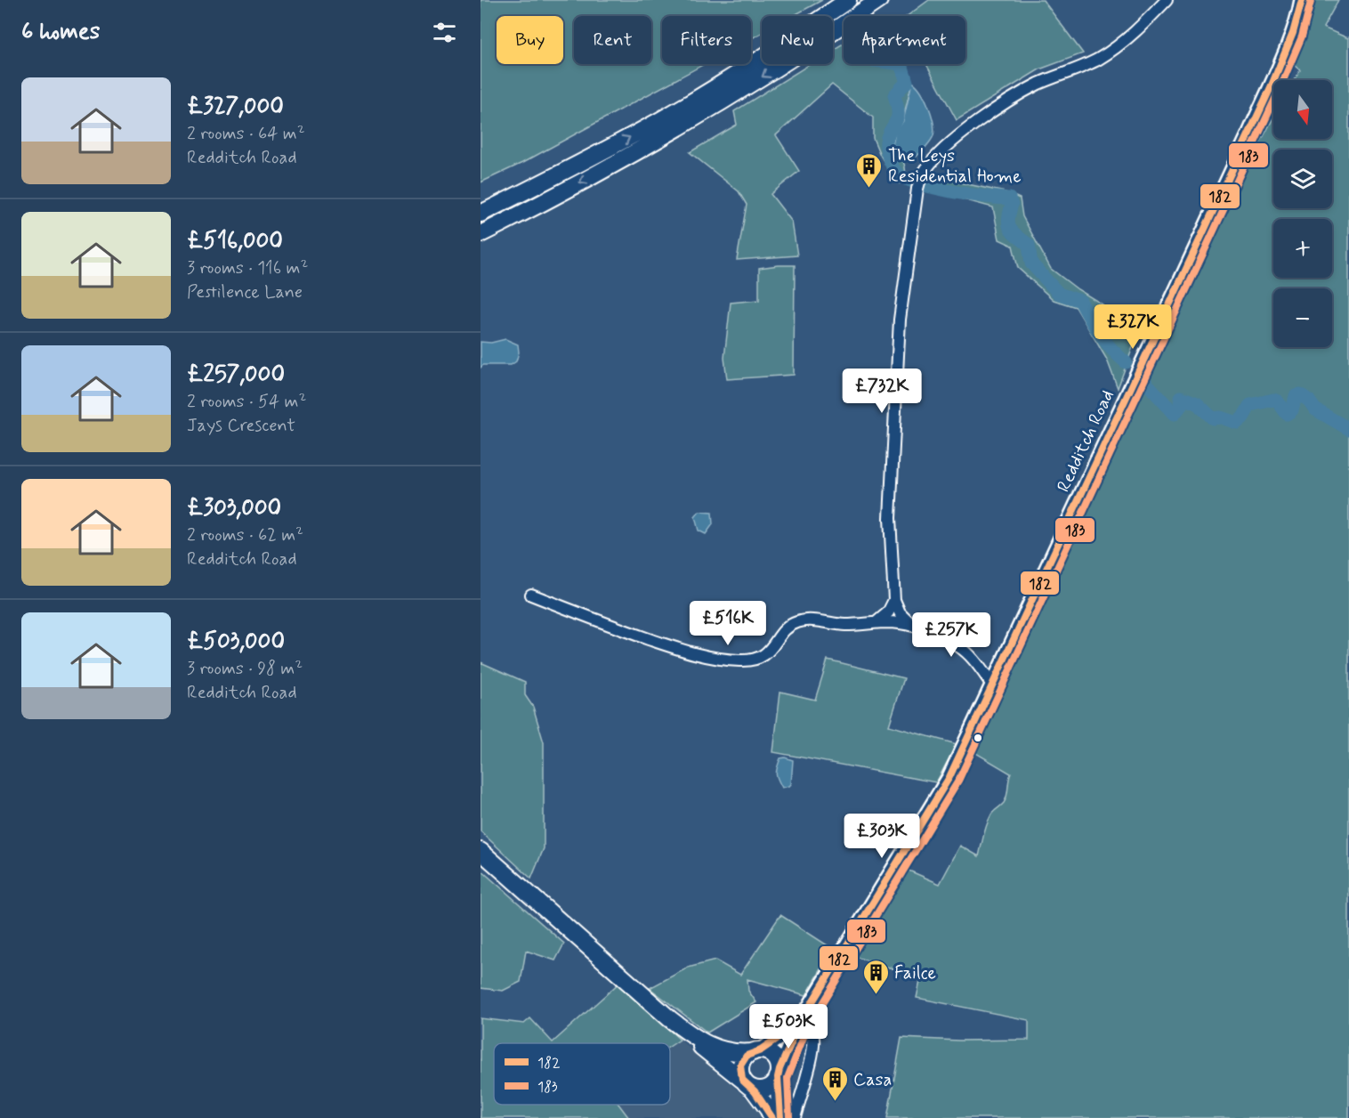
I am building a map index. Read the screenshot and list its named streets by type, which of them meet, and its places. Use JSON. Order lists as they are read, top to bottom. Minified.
{"streets":{"highway":["Redditch Road"]},"places":{"building":["The Leys Residential Home","Failce","Casa"]},"lines":["transit line 182","transit line 183"],"legend":["182","183"],"north":"bottom","page":{"heading":"6 homes","chip":["Buy","Rent","Filters","New","Apartment"],"list":[{"name":"£327,000","note":"2 rooms · 64 m² · Redditch Road"},{"name":"£516,000","note":"3 rooms · 116 m² · Pestilence Lane"},{"name":"£257,000","note":"2 rooms · 54 m² · Jays Crescent"},{"name":"£303,000","note":"2 rooms · 62 m² · Redditch Road"},{"name":"£503,000","note":"3 rooms · 98 m² · Redditch Road"}],"map_buttons":["+","−"],"price":["£327K","£732K","£516K","£257K","£303K","£503K"]}}
